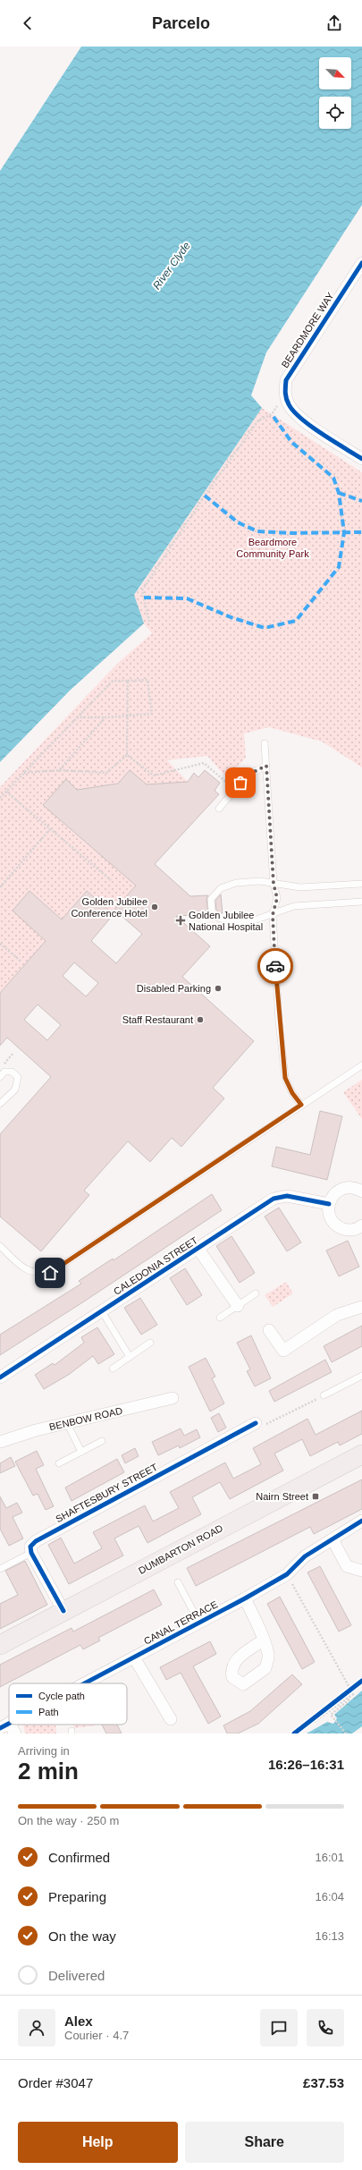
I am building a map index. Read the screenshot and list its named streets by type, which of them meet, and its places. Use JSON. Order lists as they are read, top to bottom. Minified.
{"streets":{"main road":["DUMBARTON ROAD"],"street":["BEARDMORE WAY","CALEDONIA STREET","BENBOW ROAD","SHAFTESBURY STREET","CANAL TERRACE"]},"water":["River Clyde"],"parks":["Beardmore Community Park"],"places":{"other":["Golden Jubilee Conference Hotel","Disabled Parking","Staff Restaurant"],"health":["Golden Jubilee National Hospital"],"transit":["Nairn Street"]},"legend":["Cycle path","Path"],"north":"bottom right","page":{"header":"Parcelo","heading":["2 min","Arriving in","16:26–16:31"],"panel":["Alex","Courier · 4.7","Order #3047","£37.53"],"bar":"On the way · 250 m","list":[["Confirmed","16:01"],["Preparing","16:04"],["On the way","16:13"],"Delivered"],"buttons":["Help","Share"]}}
